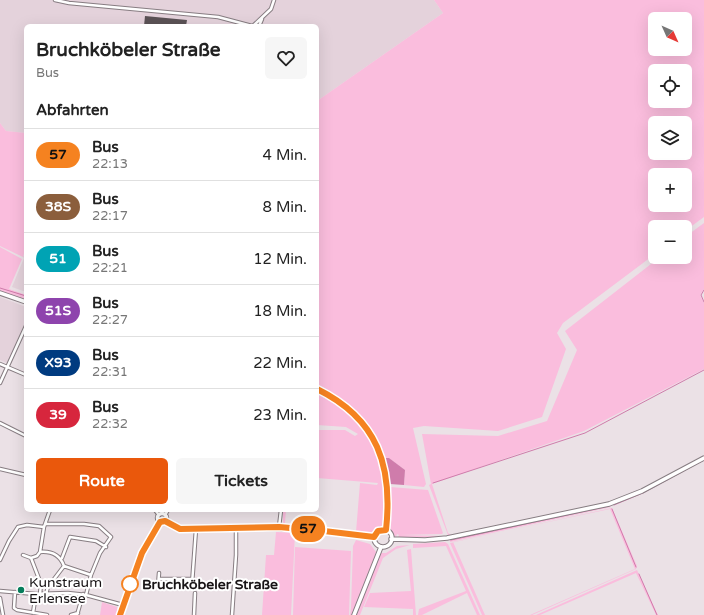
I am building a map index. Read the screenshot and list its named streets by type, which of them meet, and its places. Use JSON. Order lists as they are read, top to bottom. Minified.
{"places":["Bruchköbeler Straße","Kunstraum Erlensee"],"lines":["bus line 57"],"north":"bottom right","page":{"on_map":"57","map_buttons":["+","−"],"heading":[["Bruchköbeler Straße","Bus"],"Abfahrten"],"list":[{"mark":"57","name":"Bus","note":"22:13","value":"4 Min."},{"mark":"38S","name":"Bus","note":"22:17","value":"8 Min."},{"mark":"51","name":"Bus","note":"22:21","value":"12 Min."},{"mark":"51S","name":"Bus","note":"22:27","value":"18 Min."},{"mark":"X93","name":"Bus","note":"22:31","value":"22 Min."},{"mark":"39","name":"Bus","note":"22:32","value":"23 Min."}],"buttons":["Route","Tickets"]}}
